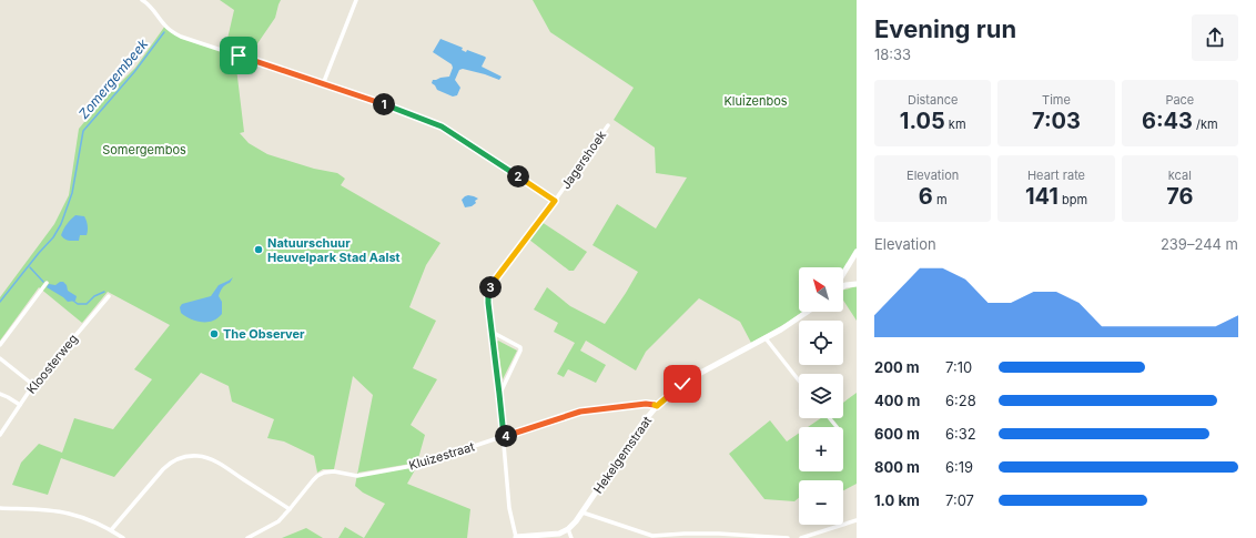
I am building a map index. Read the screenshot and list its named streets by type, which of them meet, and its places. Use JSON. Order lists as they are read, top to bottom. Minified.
{"streets":{"street":["Jagershoek","Kloosterweg","Hekelgemstraat","Kluizestraat"]},"crossings":[["Jagershoek","Kluizestraat"],["Hekelgemstraat","Kluizestraat"]],"water":["Zomergembeek"],"parks":["Kluizenbos","Somergembos"],"places":["Natuurschuur Heuvelpark Stad Aalst","The Observer"],"north":"top left","page":{"heading":["Evening run","18:33"],"stats":[["Distance","1.05 km"],["Time","7:03"],["Pace","6:43 /km"],["Elevation","6 m"],["Heart rate","141 bpm"],["kcal","76"]],"pins":["1","2","3","4"],"chart":["Elevation","239–244 m"],"map_buttons":["+","−"],"list":[{"name":"200 m","note":"7:10"},{"name":"400 m","note":"6:28"},{"name":"600 m","note":"6:32"},{"name":"800 m","note":"6:19"},{"name":"1.0 km","note":"7:07"}]}}
